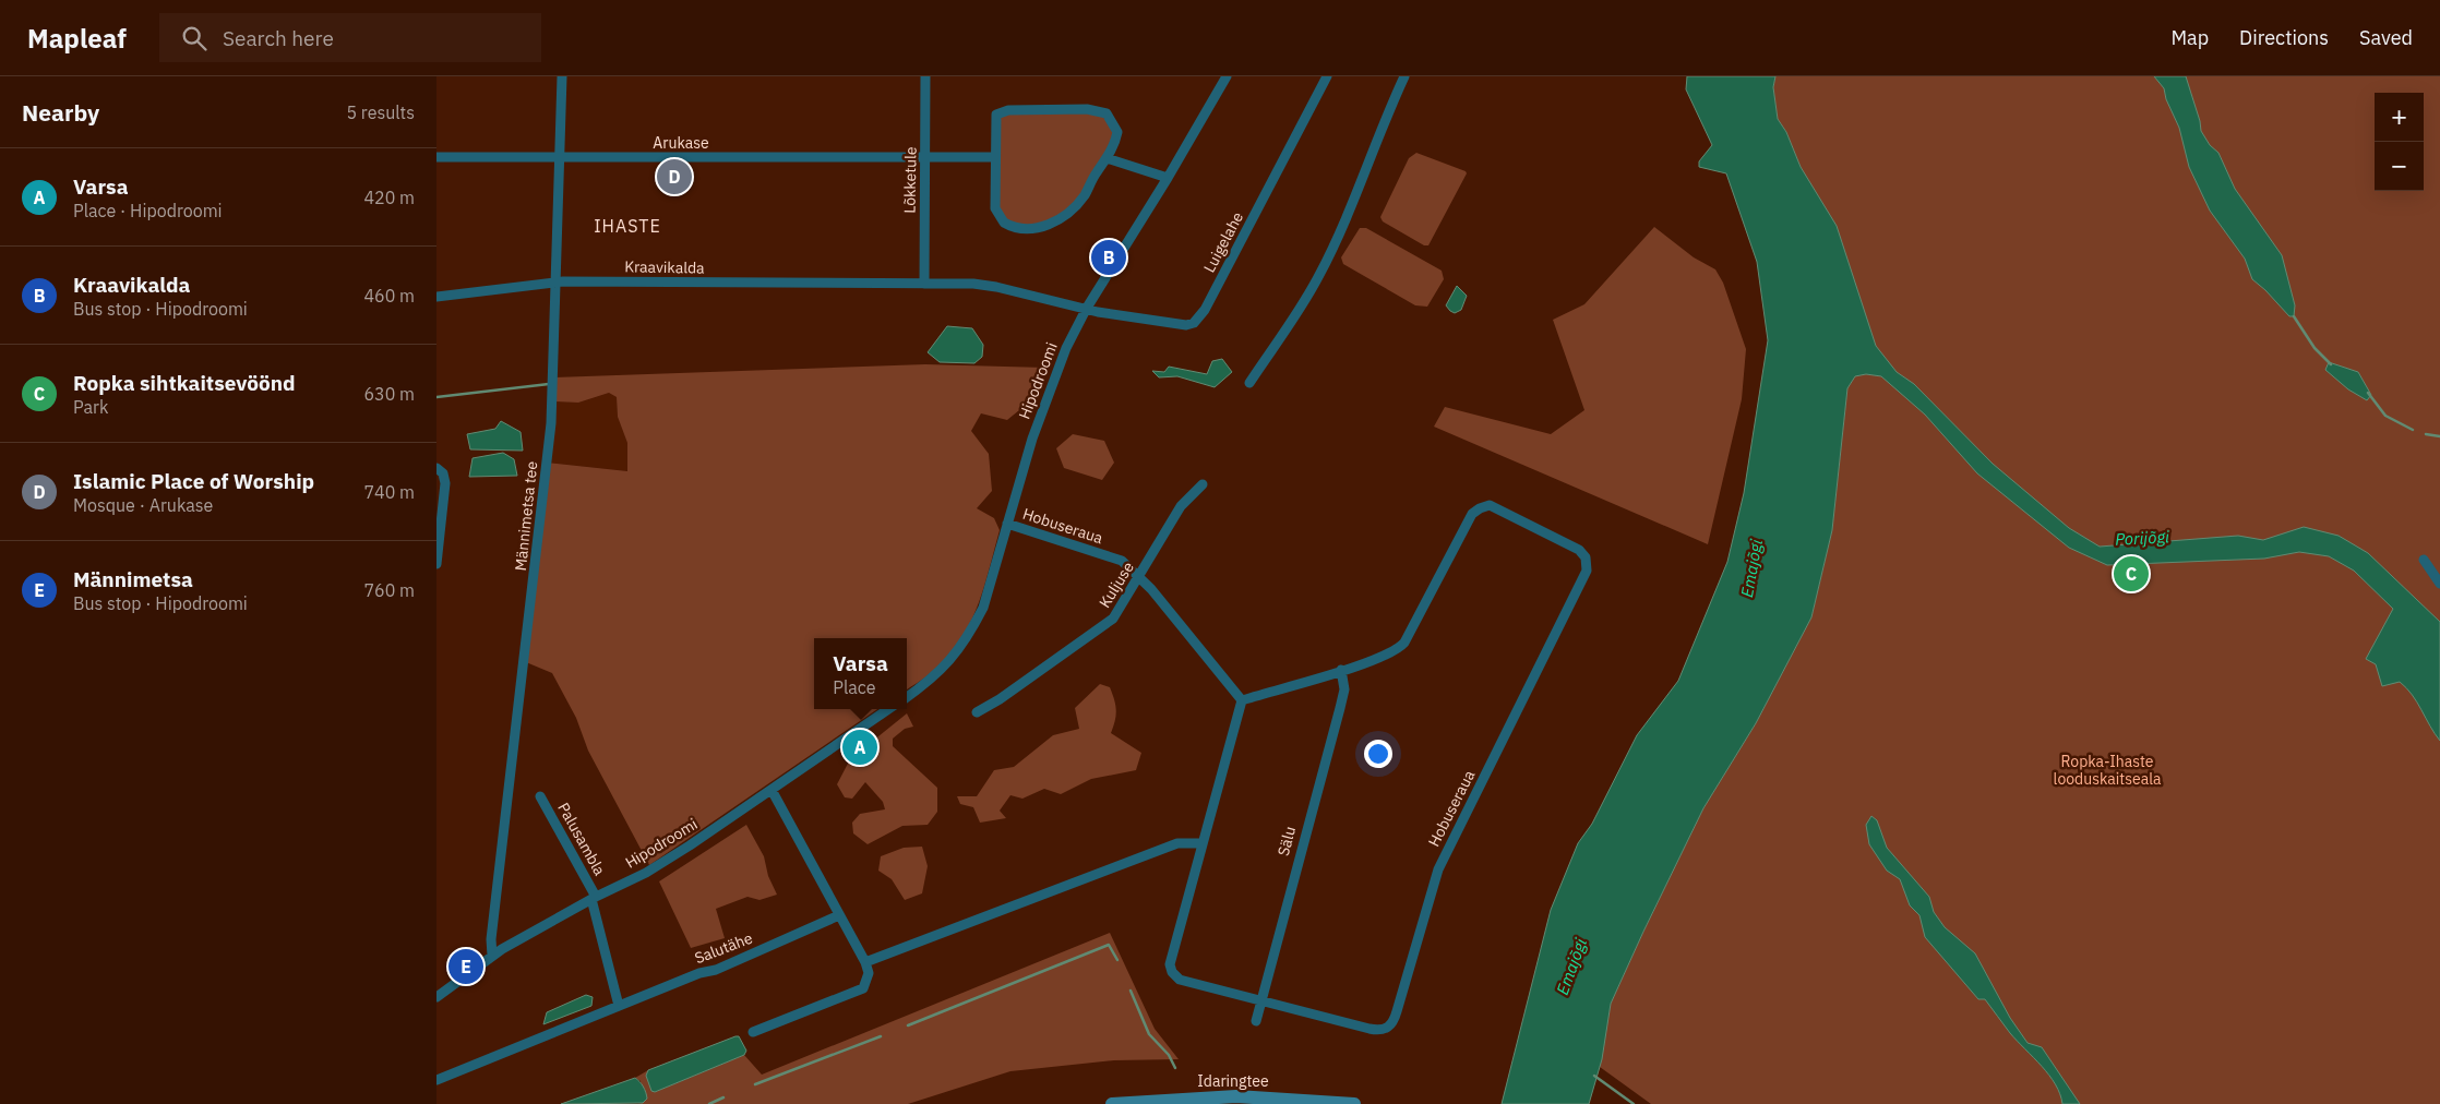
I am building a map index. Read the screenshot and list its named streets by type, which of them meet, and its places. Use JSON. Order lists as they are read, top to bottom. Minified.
{"streets":{"main road":["Idaringtee"],"street":["Arukase","Lõkketule","Luigelahe","Kraavikalda","Hipodroomi","Männimetsa tee","Hobuseraua","Kuljuse","Palusambla","Sälu","Salutähe"]},"crossings":[["Arukase","Lõkketule"],["Arukase","Männimetsa tee"],["Lõkketule","Kraavikalda"],["Luigelahe","Kraavikalda"],["Luigelahe","Hipodroomi"],["Kraavikalda","Hipodroomi"],["Kraavikalda","Männimetsa tee"],["Hipodroomi","Männimetsa tee"],["Hipodroomi","Hobuseraua"],["Hipodroomi","Palusambla"],["Hobuseraua","Kuljuse"],["Hobuseraua","Sälu"]],"districts":["IHASTE"],"water":["Porijõgi","Emajõgi"],"parks":["Ropka-Ihaste looduskaitseala"],"page":{"header":"Mapleaf","search":"Search here","nav":["Map","Directions","Saved"],"heading":["Nearby","5 results"],"map_buttons":["+","−"],"list":[{"mark":"A","name":"Varsa","note":"Place · Hipodroomi","value":"420 m"},{"mark":"B","name":"Kraavikalda","note":"Bus stop · Hipodroomi","value":"460 m"},{"mark":"C","name":"Ropka sihtkaitsevöönd","note":"Park","value":"630 m"},{"mark":"D","name":"Islamic Place of Worship","note":"Mosque · Arukase","value":"740 m"},{"mark":"E","name":"Männimetsa","note":"Bus stop · Hipodroomi","value":"760 m"}],"pins":["D","B","C","A","E"],"popup":["Varsa","Place"]}}
